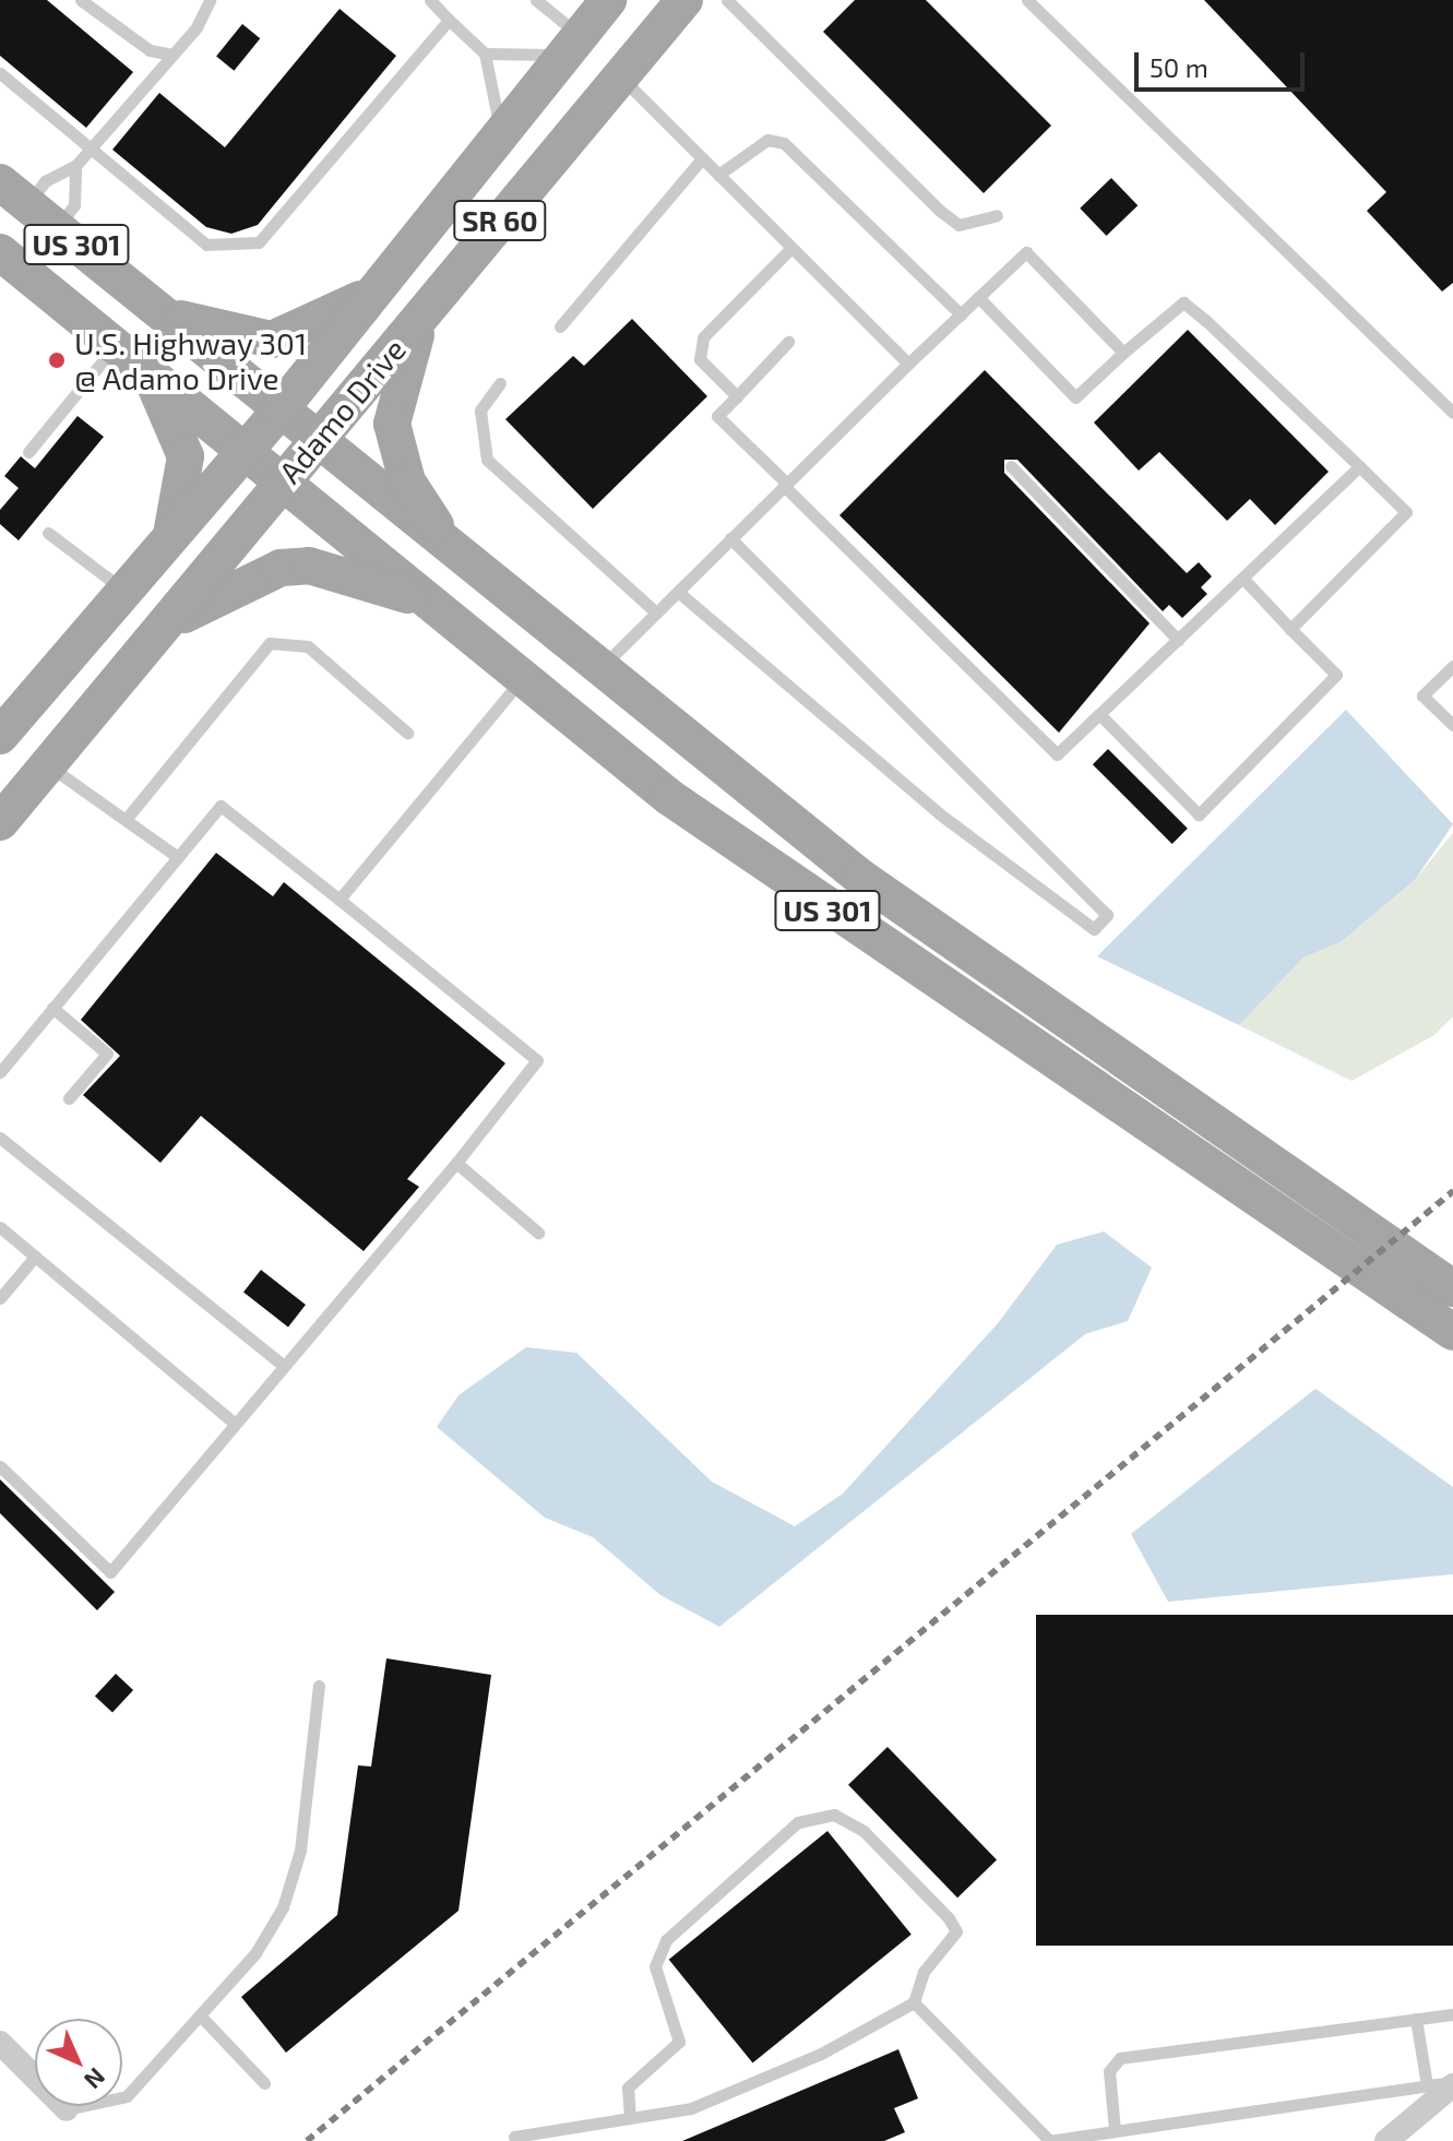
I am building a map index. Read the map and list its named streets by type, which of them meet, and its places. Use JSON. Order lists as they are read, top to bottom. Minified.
{"streets":{"main road":["SR 60","US 301","Adamo Drive"]},"crossings":[["US 301","Adamo Drive"]],"places":["U.S. Highway 301 @ Adamo Drive"],"scale_bar":"50 m","north":"bottom right"}
